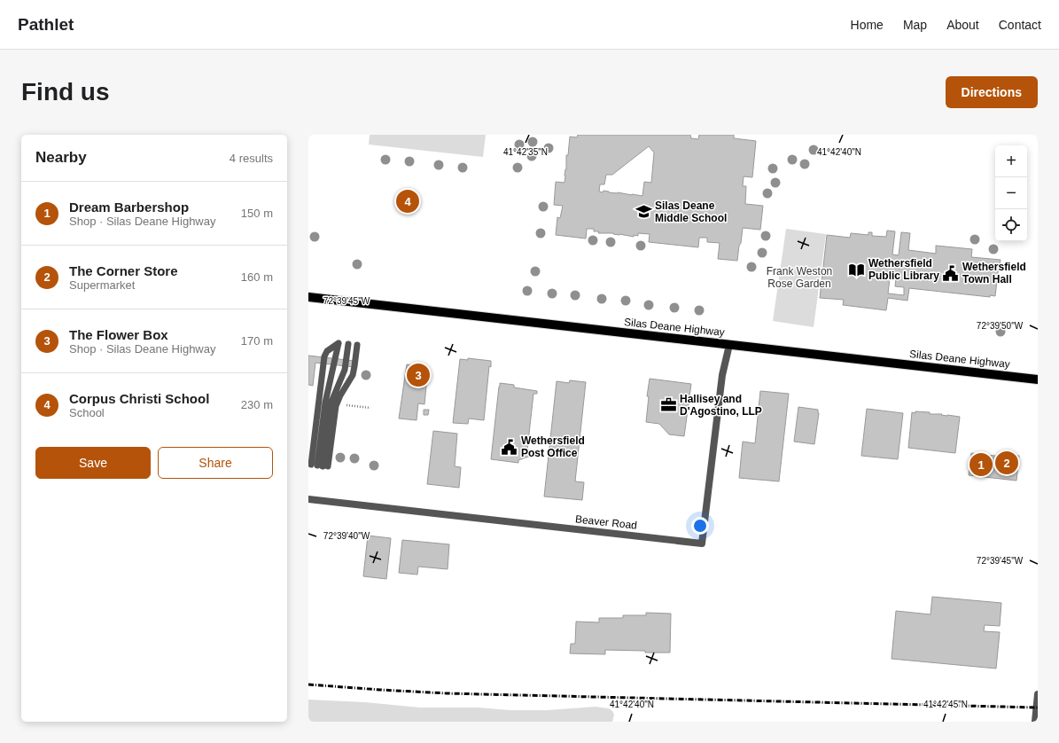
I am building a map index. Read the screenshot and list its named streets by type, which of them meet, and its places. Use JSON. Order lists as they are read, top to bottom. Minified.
{"streets":{"main road":["Silas Deane Highway"],"street":["Beaver Road"]},"crossings":[["Silas Deane Highway","Beaver Road"]],"parks":["Frank Weston Rose Garden"],"places":{"school or university":["Silas Deane Middle School"],"library":["Wethersfield Public Library"],"public building":["Wethersfield Town Hall","Wethersfield Post Office"],"office":["Hallisey and D'Agostino, LLP"]},"page":{"header":"Pathlet","nav":["Home","Map","About","Contact"],"buttons":["Directions",["Save","Share"]],"title":"Find us","heading":["Nearby","4 results"],"map_buttons":["+","−"],"list":[{"mark":"1","name":"Dream Barbershop","note":"Shop · Silas Deane Highway","value":"150 m"},{"mark":"2","name":"The Corner Store","note":"Supermarket","value":"160 m"},{"mark":"3","name":"The Flower Box","note":"Shop · Silas Deane Highway","value":"170 m"},{"mark":"4","name":"Corpus Christi School","note":"School","value":"230 m"}],"pins":["4","3","2","1"]},"coordinates":["41°42'35\"N","41°42'40\"N","72°39'45\"W","72°39'50\"W","72°39'40\"W","41°42'45\"N"]}
